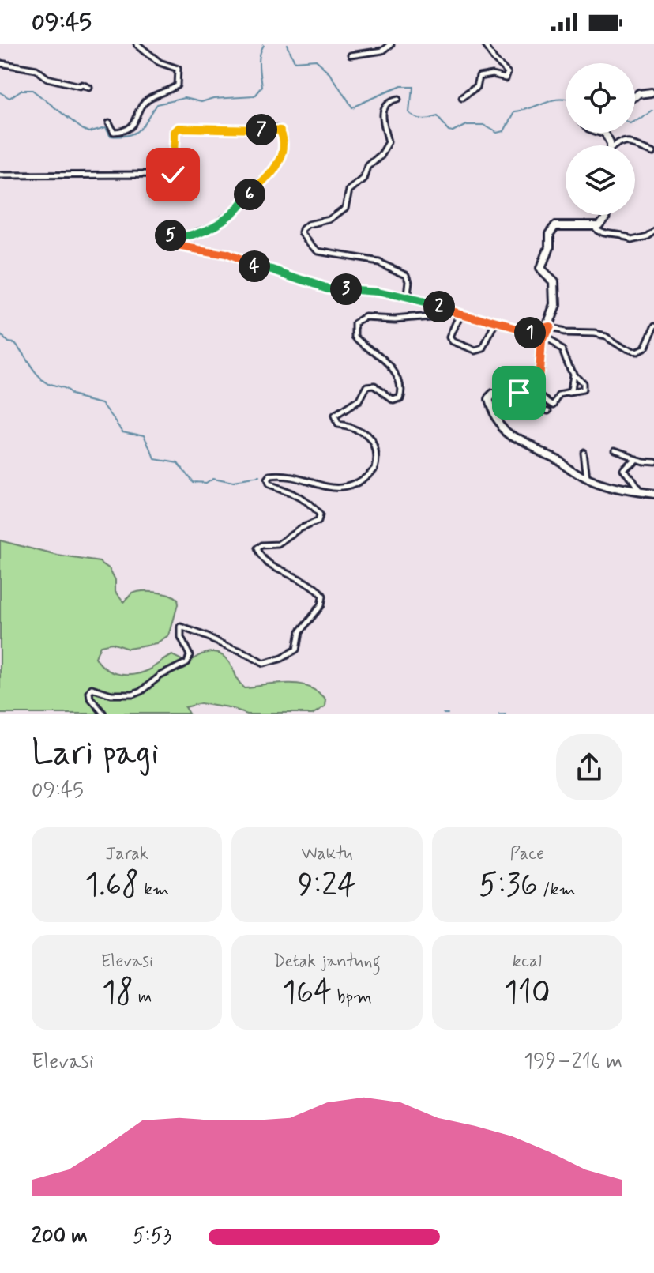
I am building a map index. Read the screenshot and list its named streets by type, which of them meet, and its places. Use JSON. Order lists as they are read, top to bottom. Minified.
{"page":{"status":"09:45","pins":["7","6","5","4","3","2","1"],"heading":["Lari pagi","09:45"],"stats":[["Jarak","1.68 km"],["Waktu","9:24"],["Pace","5:36 /km"],["Elevasi","18 m"],["Detak jantung","164 bpm"],["kcal","110"]],"chart":["Elevasi","199–216 m"],"list":[{"name":"200 m","note":"5:53"}]}}
